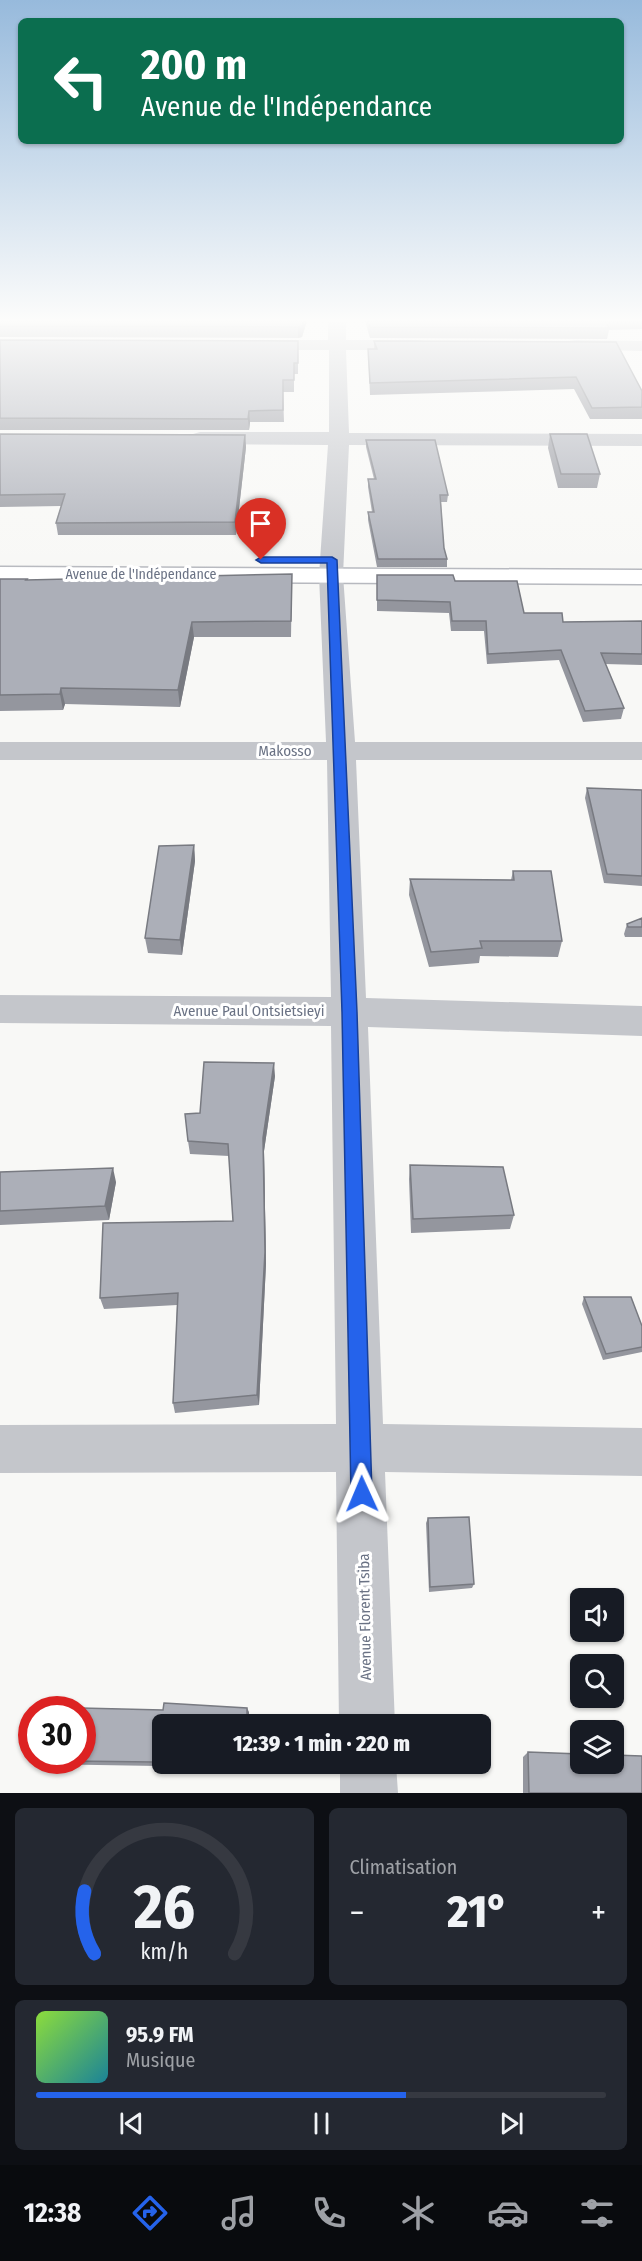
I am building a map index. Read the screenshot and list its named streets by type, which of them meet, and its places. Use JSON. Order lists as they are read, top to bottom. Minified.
{"streets":{"street":["Avenue de l'Indépendance","Makosso","Avenue Paul Ontsietsieyi","Avenue Florent Tsiba"]},"crossings":[["Avenue de l'Indépendance","Avenue Florent Tsiba"],["Makosso","Avenue Florent Tsiba"],["Avenue Paul Ontsietsieyi","Avenue Florent Tsiba"]],"page":{"turn":["200 m","Avenue de l'Indépendance"],"limit":"30","trip":"12:39 · 1 min · 220 m","tile":"Climatisation","heat":["−","21°","+"],"song":["95.9 FM","Musique"],"tabs":"12:38","gauge":["26","km/h"]}}
